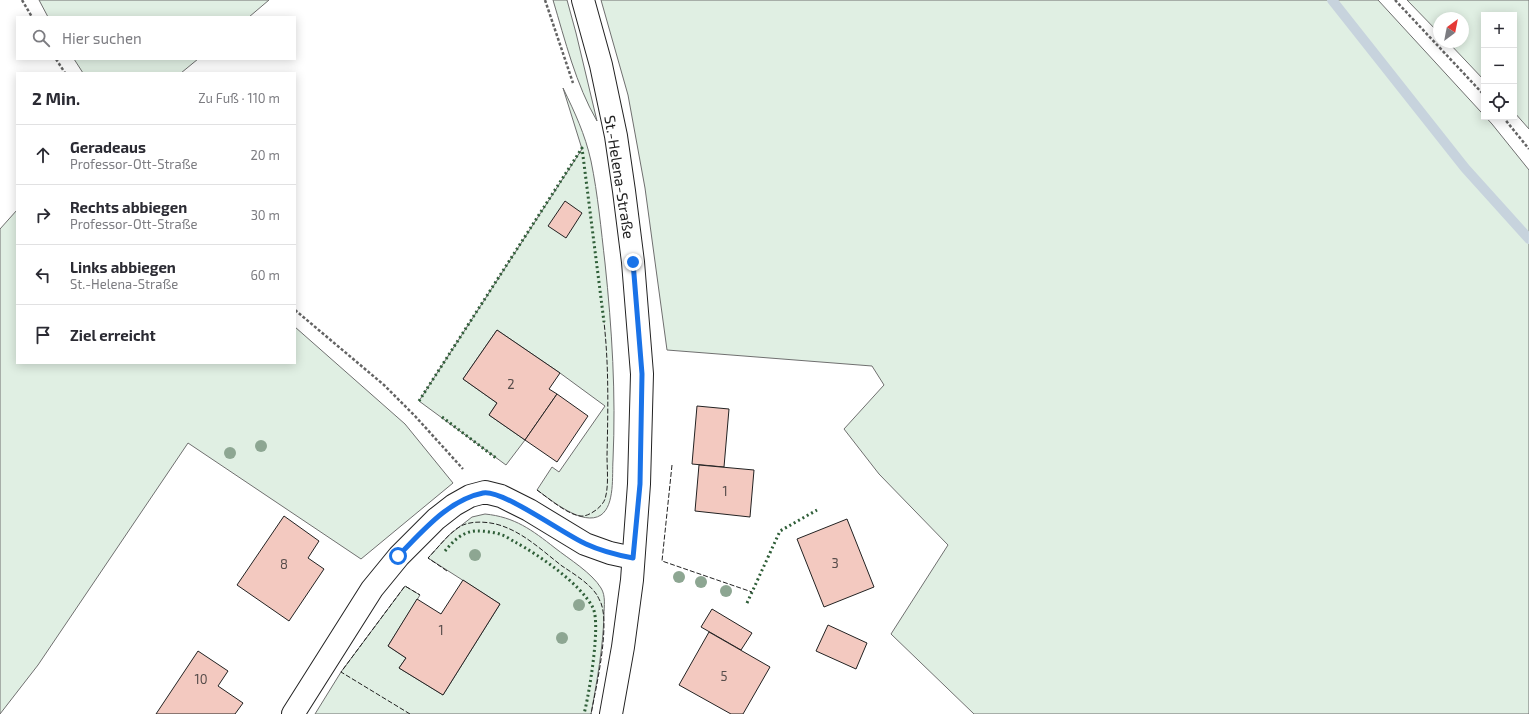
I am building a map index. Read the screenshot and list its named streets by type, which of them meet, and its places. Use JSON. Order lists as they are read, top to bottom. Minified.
{"streets":{"street":["St.-Helena-Straße"]},"house_numbers":["2","1","3","8","1","5","10"],"north":"top right","page":{"map_buttons":["+","−"],"search":"Hier suchen","heading":["2 Min.","Zu Fuß · 110 m"],"list":[["Geradeaus","Professor-Ott-Straße","20 m"],["Rechts abbiegen","Professor-Ott-Straße","30 m"],["Links abbiegen","St.-Helena-Straße","60 m"],"Ziel erreicht"]}}
